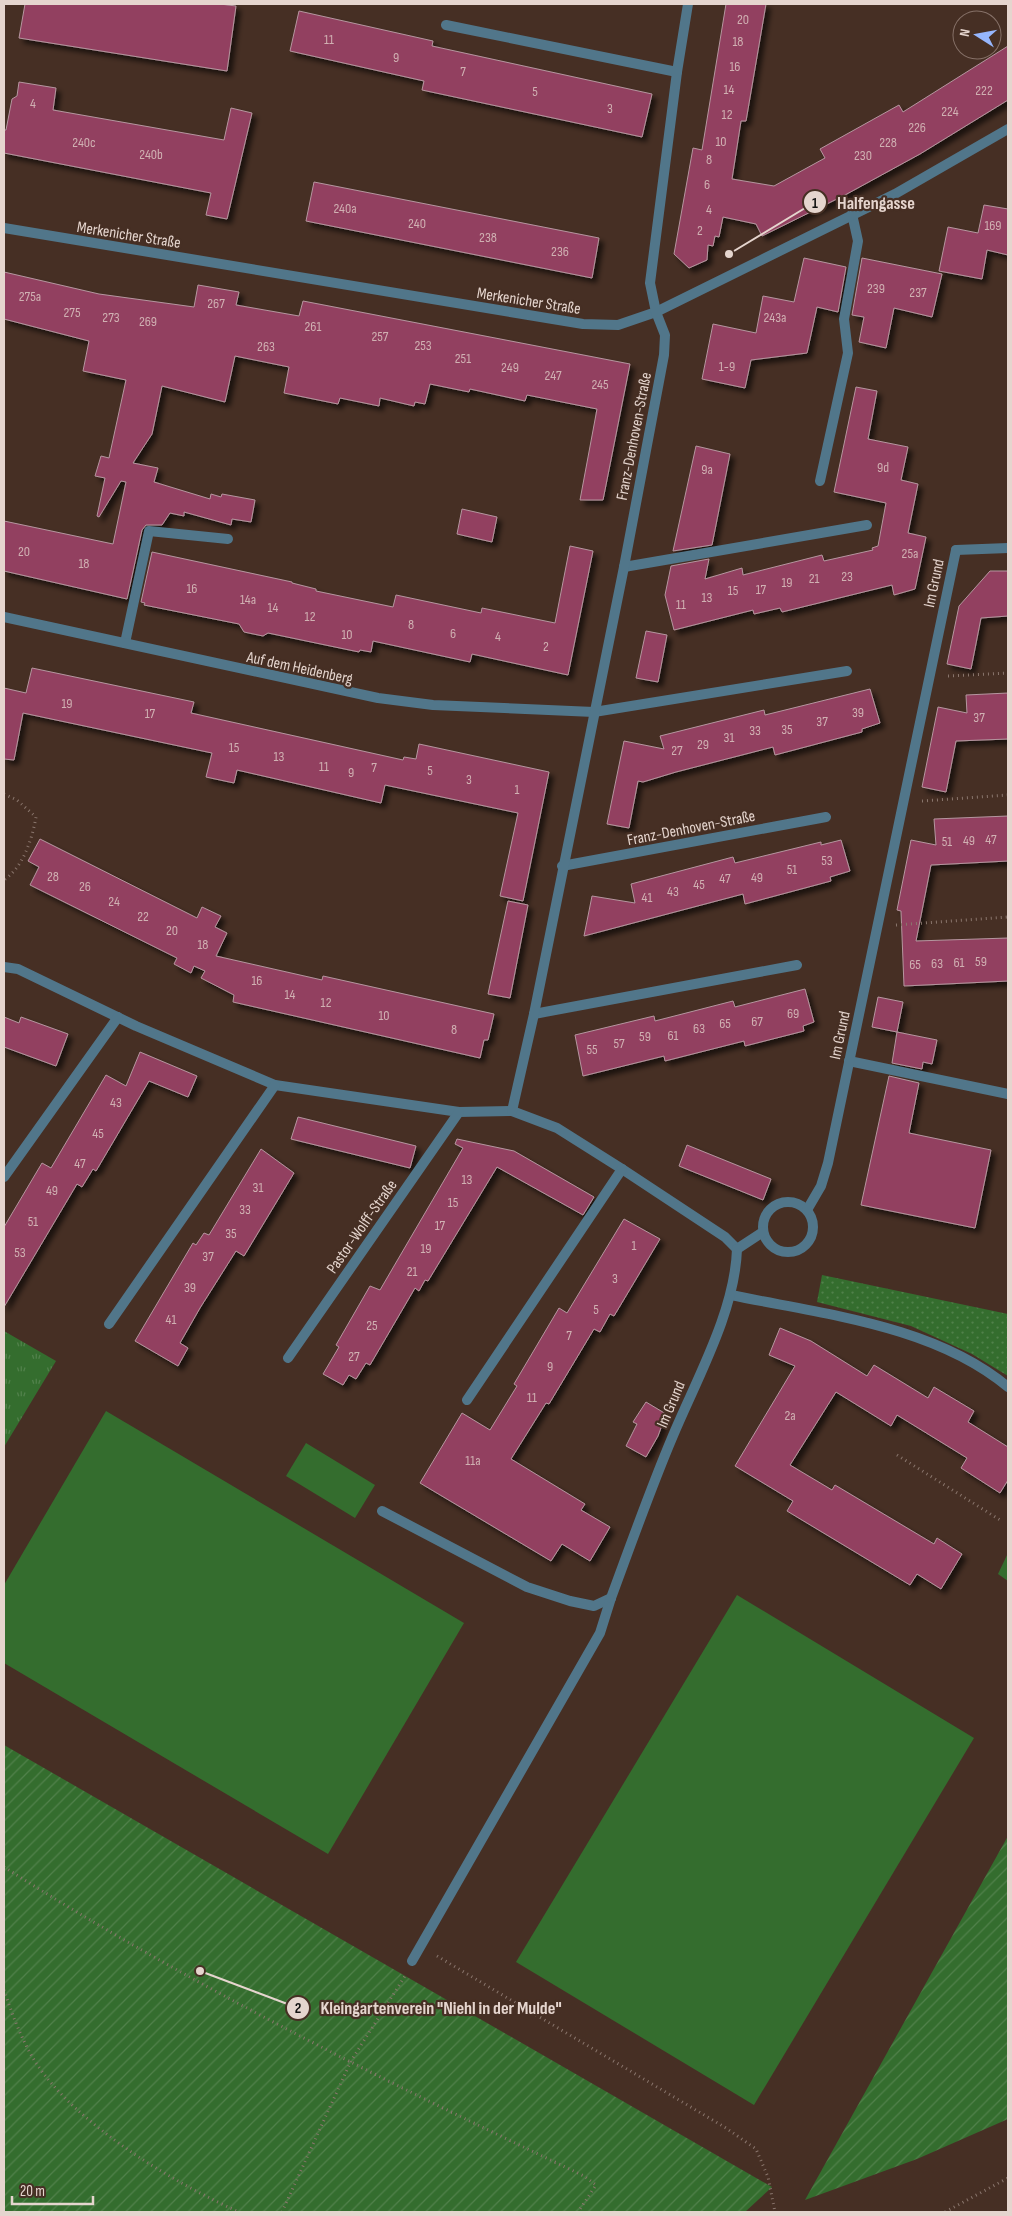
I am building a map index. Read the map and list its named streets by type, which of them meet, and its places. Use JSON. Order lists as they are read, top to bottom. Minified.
{"streets":{"street":["Merkenicher Straße","Franz-Denhoven-Straße","Im Grund","Auf dem Heidenberg","Pastor-Wolff-Straße"]},"crossings":[["Merkenicher Straße","Franz-Denhoven-Straße"],["Franz-Denhoven-Straße","Auf dem Heidenberg"]],"places":["Halfengasse","Kleingartenverein \"Niehl in der Mulde\""],"house_numbers":["20","11","18","9","16","7","14","222","5","4","3","224","12","226","10","240c","228","240b","230","8","6","240a","4","240","169","2","238","236","239","237","275a","267","275","273","243a","269","261","257","253","263","251","1-9","249","247","245","9d","9a","20","25a","18","23","21","19","16","17","15","13","14a","11","14","12","8","6","10","4","2","19","39","17","37","37","35","33","31","29","15","27","13","11","7","5","9","3","1","47","49","51","53","51","28","49","47","45","26","43","41","24","22","20","18","59","61","63","65","16","14","12","69","10","67","65","63","8","61","59","57","55","43","45","47","13","31","49","15","33","51","17","35","1","19","53","37","21","3","39","5","41","25","7","27","9","11","2a","11a"],"scale_bar":"20 m","north":"left"}
